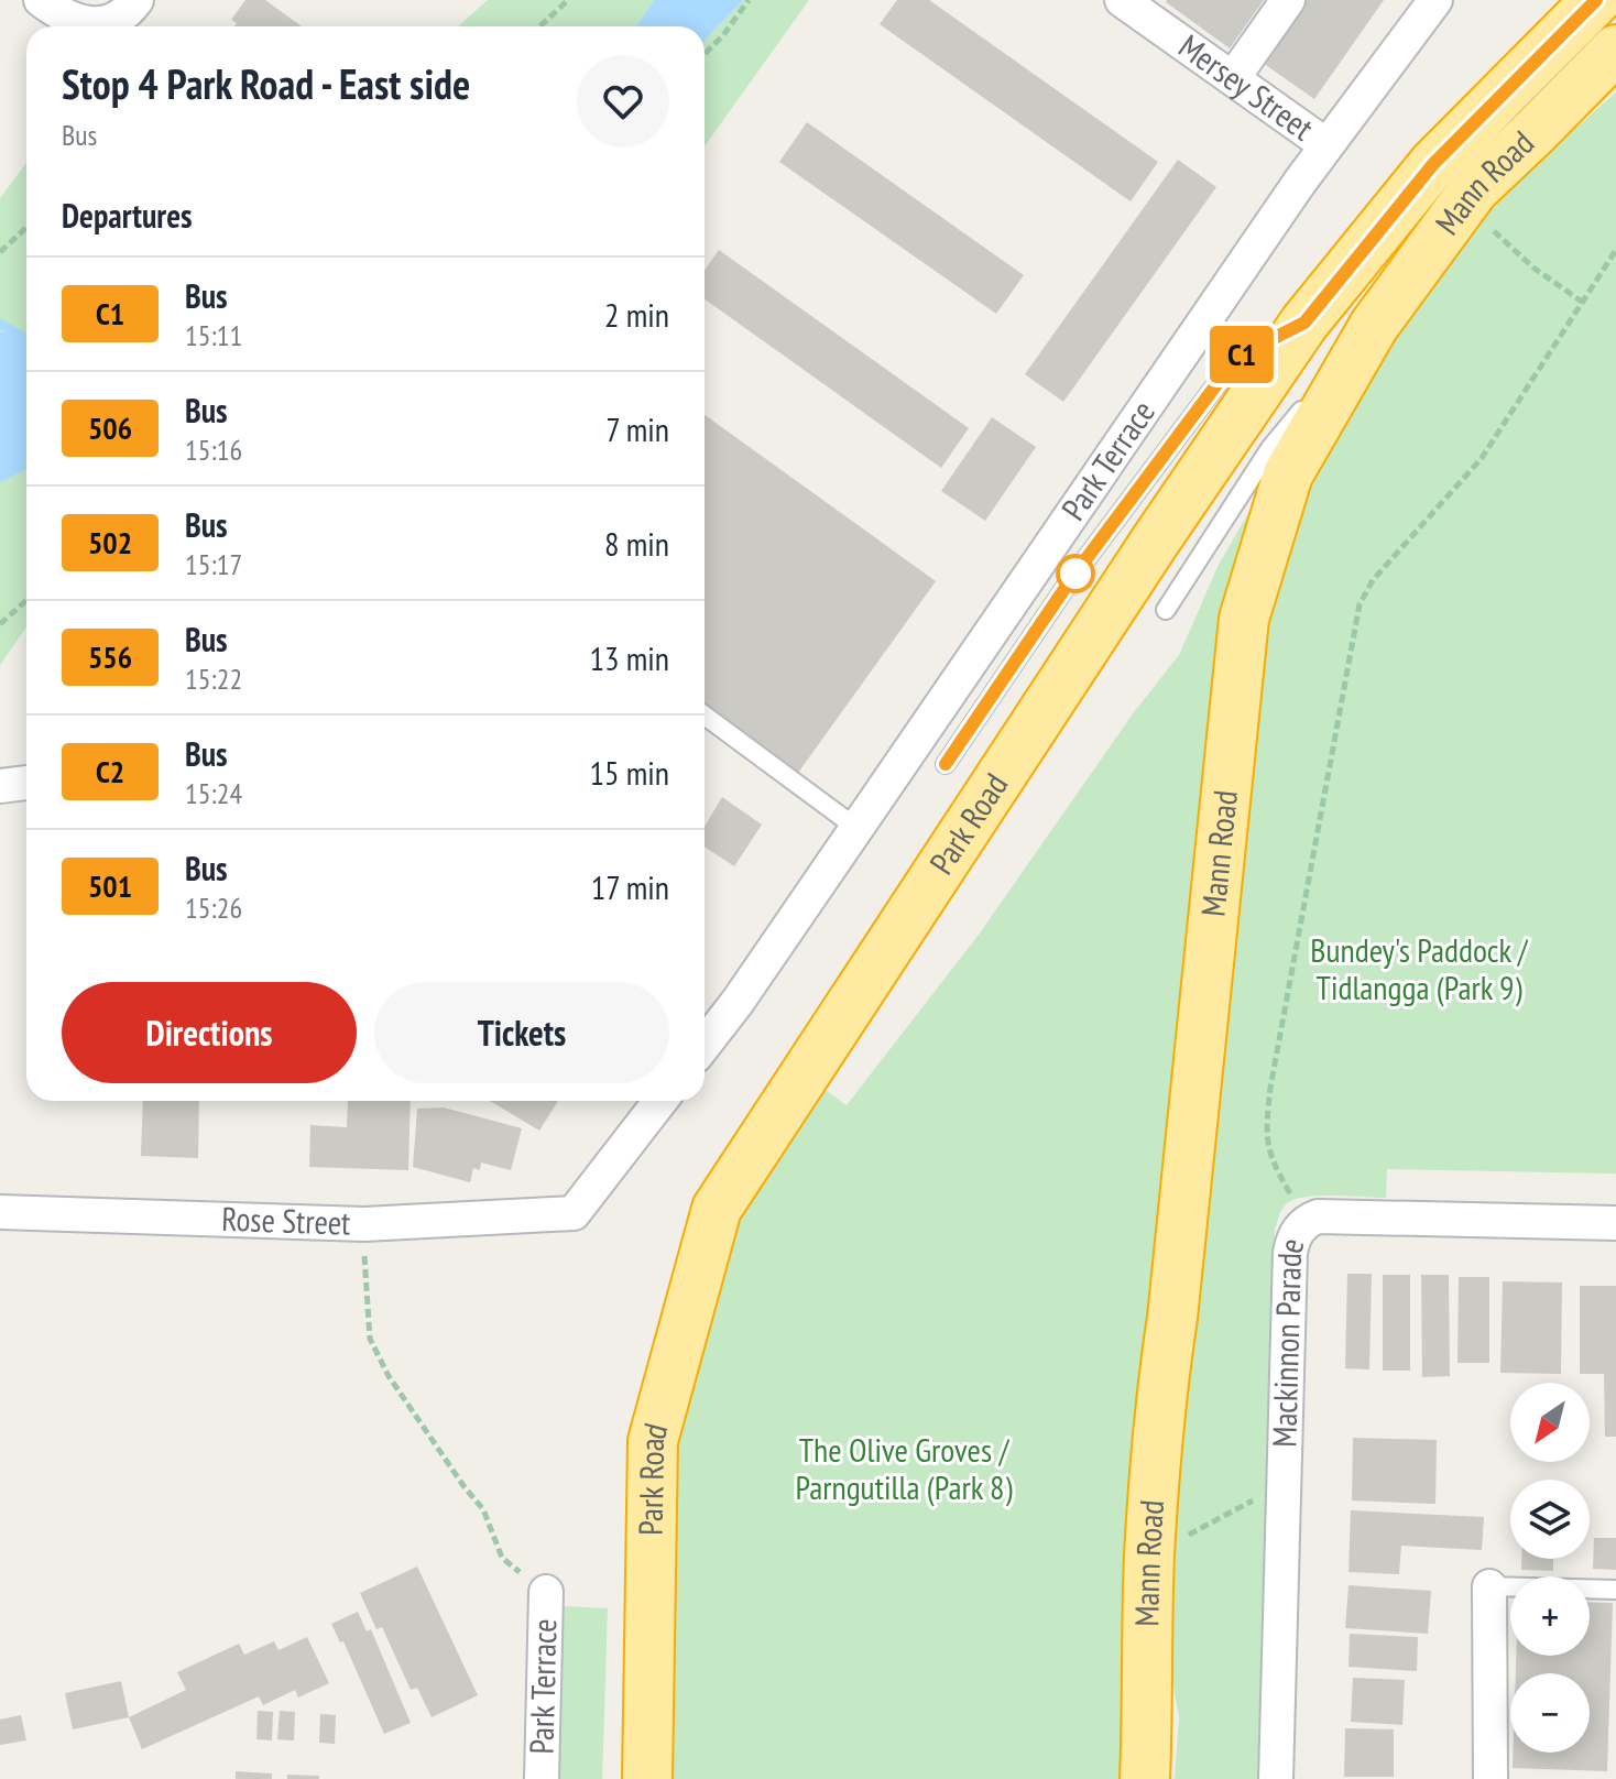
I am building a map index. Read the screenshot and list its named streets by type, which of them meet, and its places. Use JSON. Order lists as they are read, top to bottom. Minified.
{"streets":{"highway":["Mann Road","Park Road"],"street":["Mersey Street","Park Terrace","Rose Street","Mackinnon Parade"]},"crossings":[["Mersey Street","Park Terrace"]],"parks":["Bundey's Paddock / Tidlangga (Park 9)","The Olive Groves / Parngutilla (Park 8)"],"lines":["bus line C1"],"north":"bottom left","page":{"on_map":"C1","heading":[["Stop 4 Park Road - East side","Bus"],"Departures"],"list":[{"mark":"C1","name":"Bus","note":"15:11","value":"2 min"},{"mark":"506","name":"Bus","note":"15:16","value":"7 min"},{"mark":"502","name":"Bus","note":"15:17","value":"8 min"},{"mark":"556","name":"Bus","note":"15:22","value":"13 min"},{"mark":"C2","name":"Bus","note":"15:24","value":"15 min"},{"mark":"501","name":"Bus","note":"15:26","value":"17 min"}],"buttons":["Directions","Tickets"],"map_buttons":["+","−"]}}
